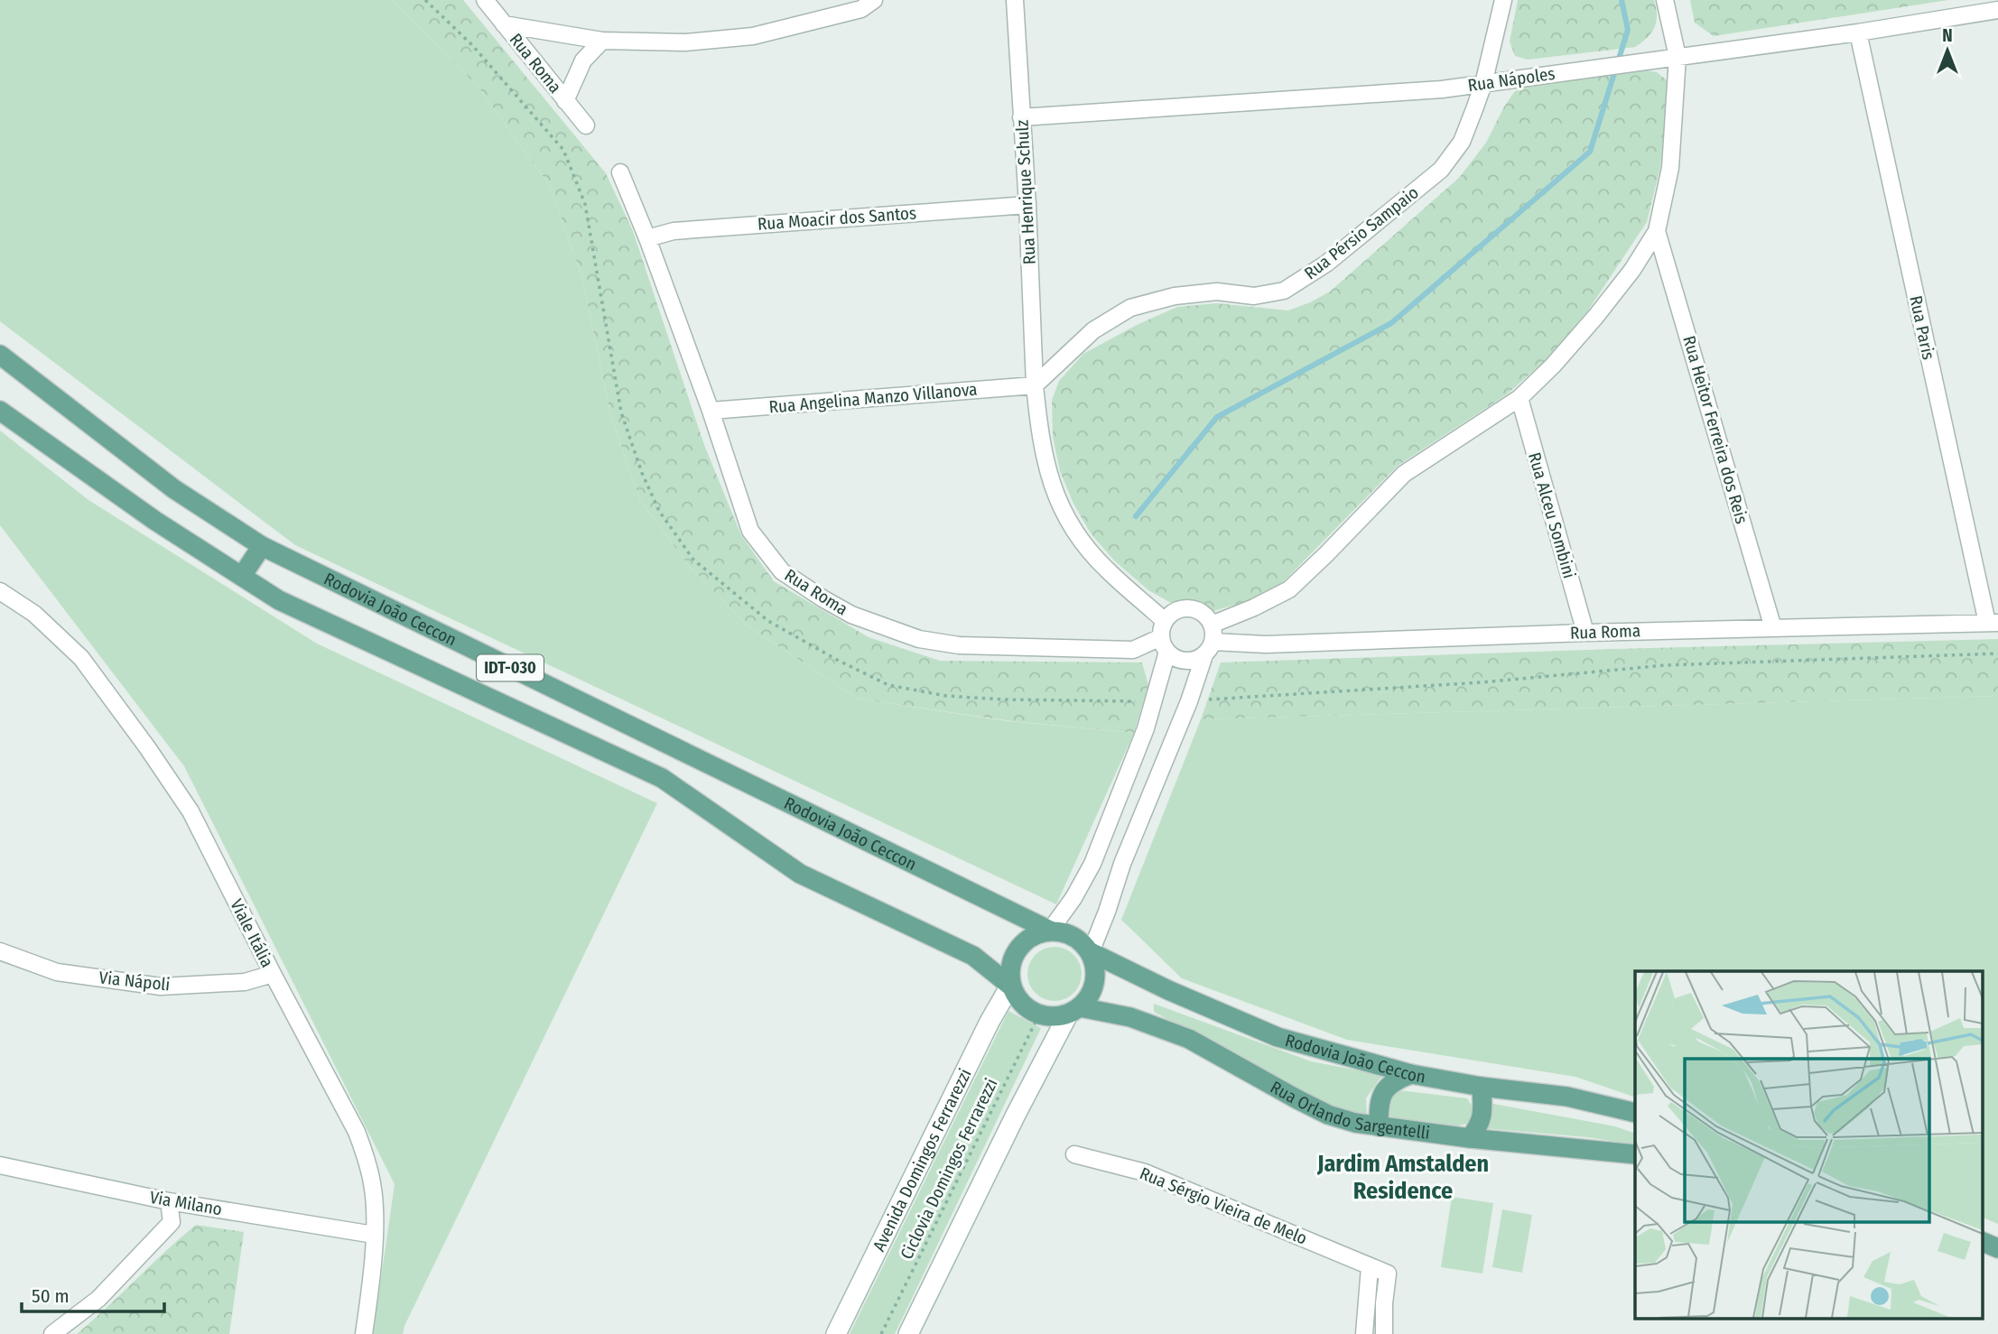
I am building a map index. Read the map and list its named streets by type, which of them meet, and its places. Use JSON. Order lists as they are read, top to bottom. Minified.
{"streets":{"main road":["Rodovia João Ceccon","IDT-030","Rua Orlando Sargentelli","Avenida Domingos Ferrarezzi"],"street":["Rua Roma","Rua Nápoles","Rua Henrique Schulz","Rua Moacir dos Santos","Rua Pérsio Sampaio","Rua Paris","Rua Angelina Manzo Villanova","Rua Heitor Ferreira dos Reis","Rua Alceu Sombini","Viale Itália","Via Nápoli","Via Milano","Rua Sérgio Vieira de Melo"],"path":["Ciclovia Domingos Ferrarezzi"]},"crossings":[["Rua Roma","Rua Moacir dos Santos"],["Rua Roma","Rua Paris"],["Rua Roma","Rua Angelina Manzo Villanova"],["Rua Roma","Rua Heitor Ferreira dos Reis"],["Rua Roma","Rua Alceu Sombini"],["Rua Nápoles","Rua Henrique Schulz"],["Rua Nápoles","Rua Pérsio Sampaio"],["Rua Nápoles","Rua Paris"],["Rua Henrique Schulz","Rua Moacir dos Santos"],["Rua Henrique Schulz","Rua Pérsio Sampaio"],["Rua Henrique Schulz","Rua Angelina Manzo Villanova"],["Rua Pérsio Sampaio","Rua Angelina Manzo Villanova"],["Rodovia João Ceccon","IDT-030"],["Rodovia João Ceccon","Rua Orlando Sargentelli"],["Rodovia João Ceccon","Avenida Domingos Ferrarezzi"],["Rodovia João Ceccon","Ciclovia Domingos Ferrarezzi"],["IDT-030","Rua Orlando Sargentelli"],["IDT-030","Avenida Domingos Ferrarezzi"],["IDT-030","Ciclovia Domingos Ferrarezzi"],["Viale Itália","Via Nápoli"],["Viale Itália","Via Milano"],["Rua Orlando Sargentelli","Avenida Domingos Ferrarezzi"],["Rua Orlando Sargentelli","Ciclovia Domingos Ferrarezzi"],["Avenida Domingos Ferrarezzi","Ciclovia Domingos Ferrarezzi"]],"districts":["Jardim Amstalden Residence"],"scale_bar":"50 m","north":"top"}
